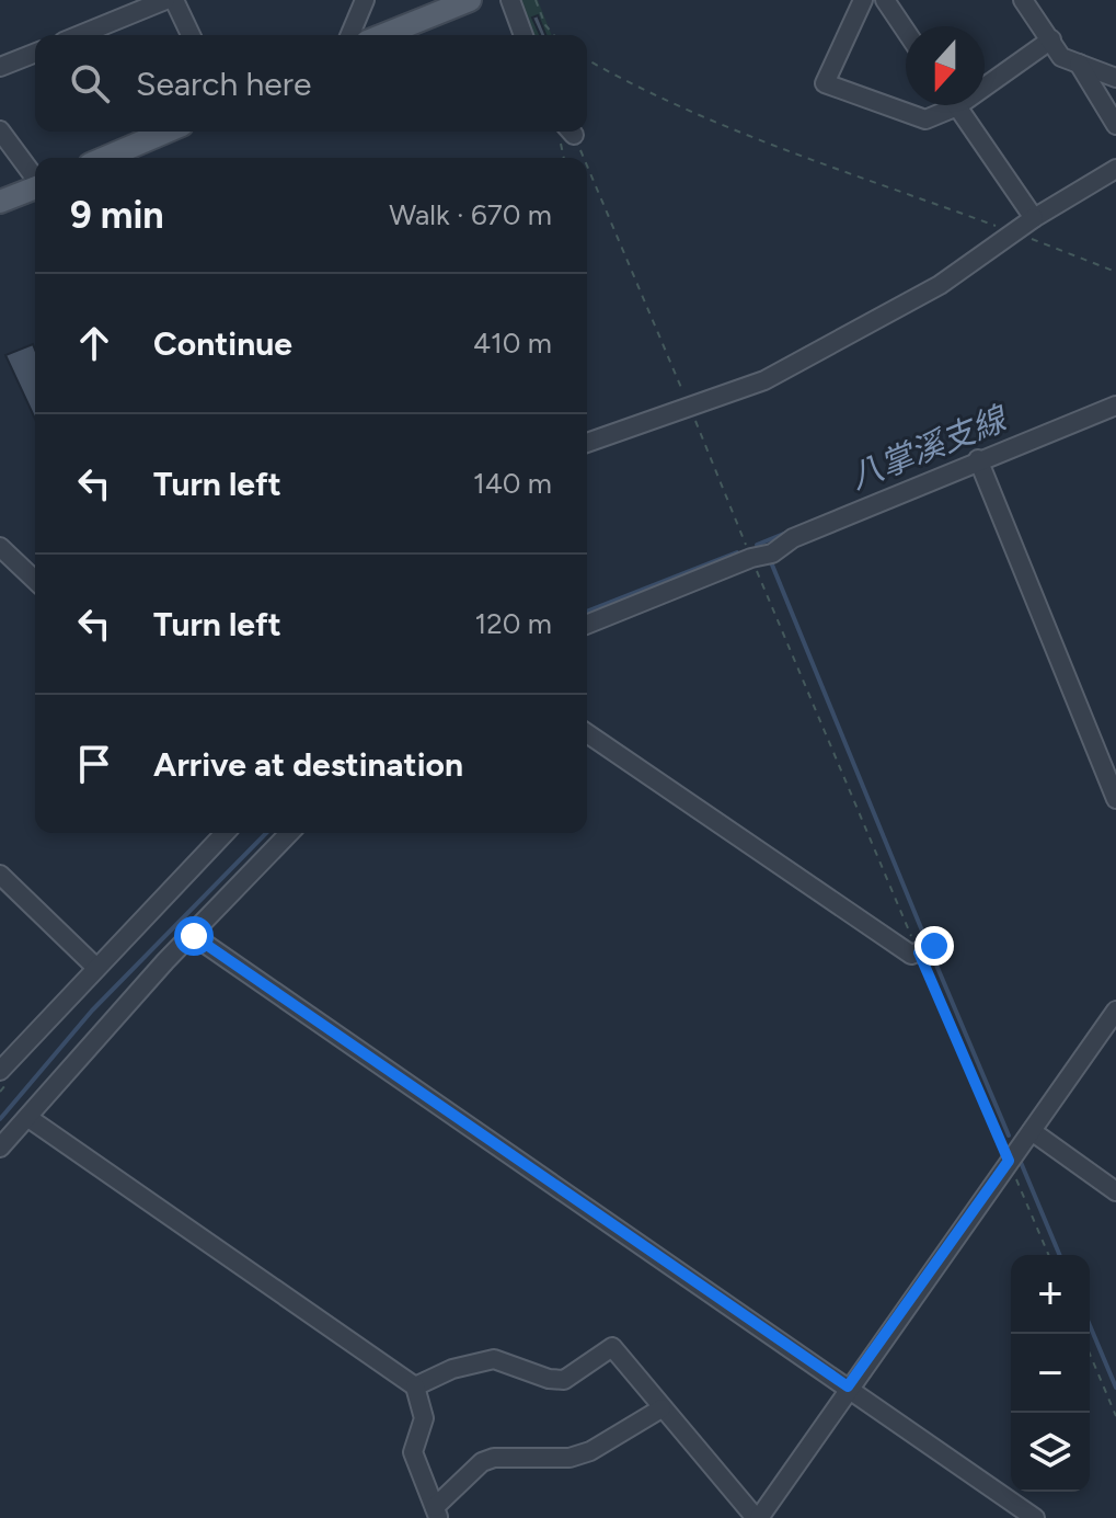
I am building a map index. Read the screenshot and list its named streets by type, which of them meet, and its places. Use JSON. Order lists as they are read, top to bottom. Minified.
{"water":["八掌溪支線"],"north":"bottom","page":{"search":"Search here","heading":["9 min","Walk · 670 m"],"list":[["Continue","410 m"],["Turn left","140 m"],["Turn left","120 m"],"Arrive at destination"],"map_buttons":["+","−"]}}
